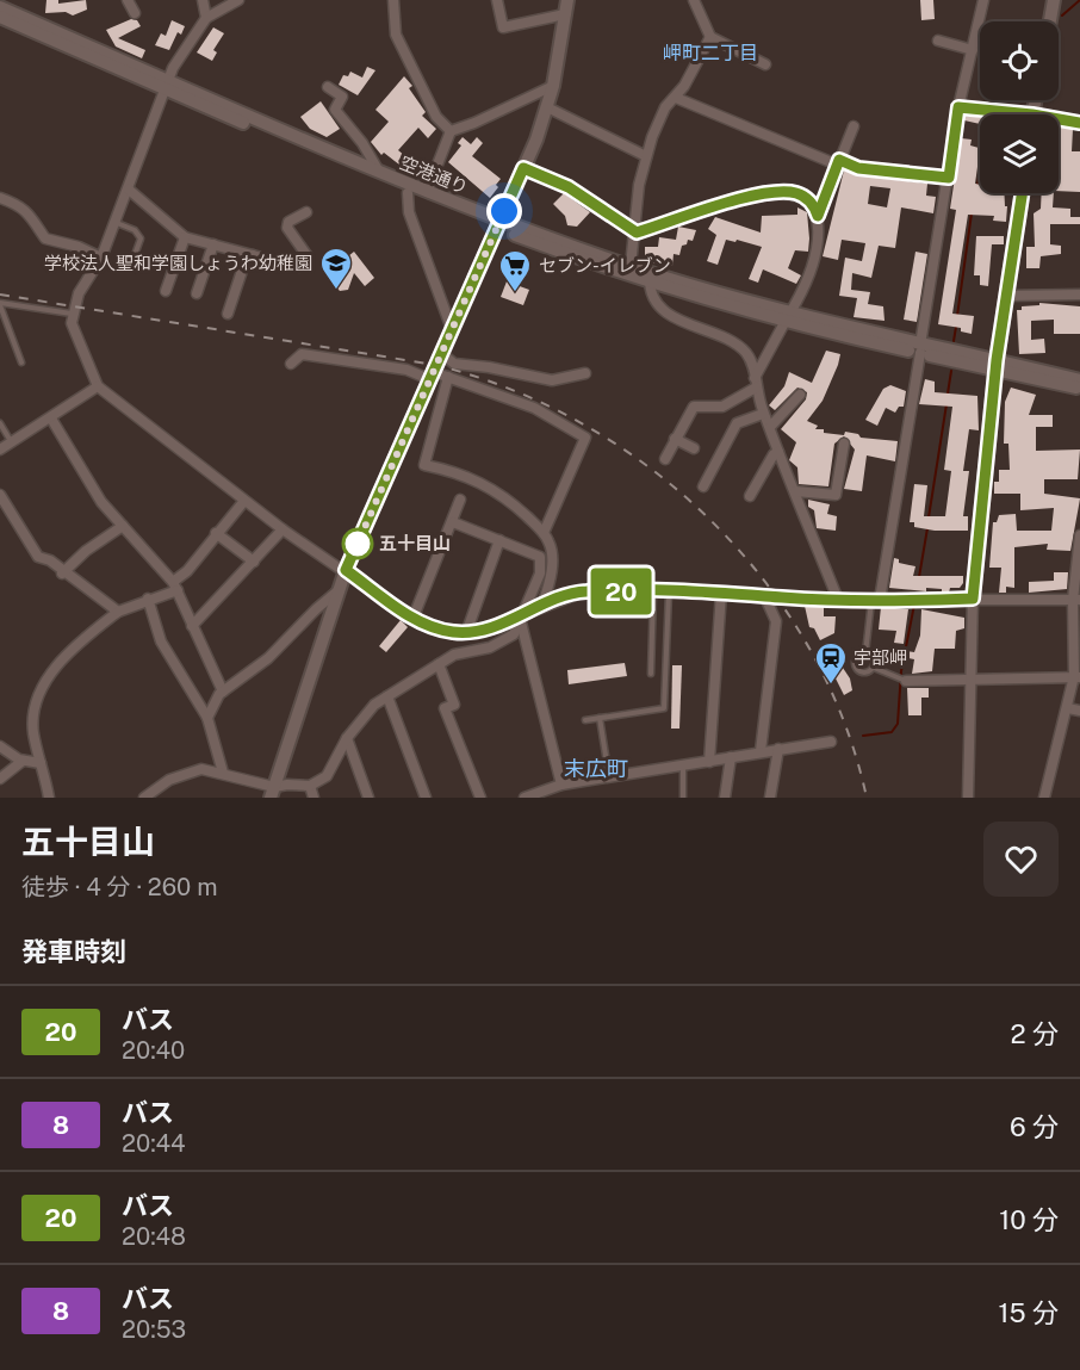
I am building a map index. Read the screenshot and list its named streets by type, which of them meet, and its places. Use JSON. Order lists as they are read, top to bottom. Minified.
{"streets":{"street":["空港通り"]},"districts":["岬町二丁目","末広町"],"places":{"school or university":["学校法人聖和学園しょうわ幼稚園"],"supermarket":["セブン-イレブン"],"other":["五十目山"],"station":["宇部岬"]},"lines":["bus line 20"],"page":{"on_map":"20","heading":[["五十目山","徒歩 · 4 分 · 260 m"],"発車時刻"],"list":[{"mark":"20","name":"バス","note":"20:40","value":"2 分"},{"mark":"8","name":"バス","note":"20:44","value":"6 分"},{"mark":"20","name":"バス","note":"20:48","value":"10 分"},{"mark":"8","name":"バス","note":"20:53","value":"15 分"}]}}
